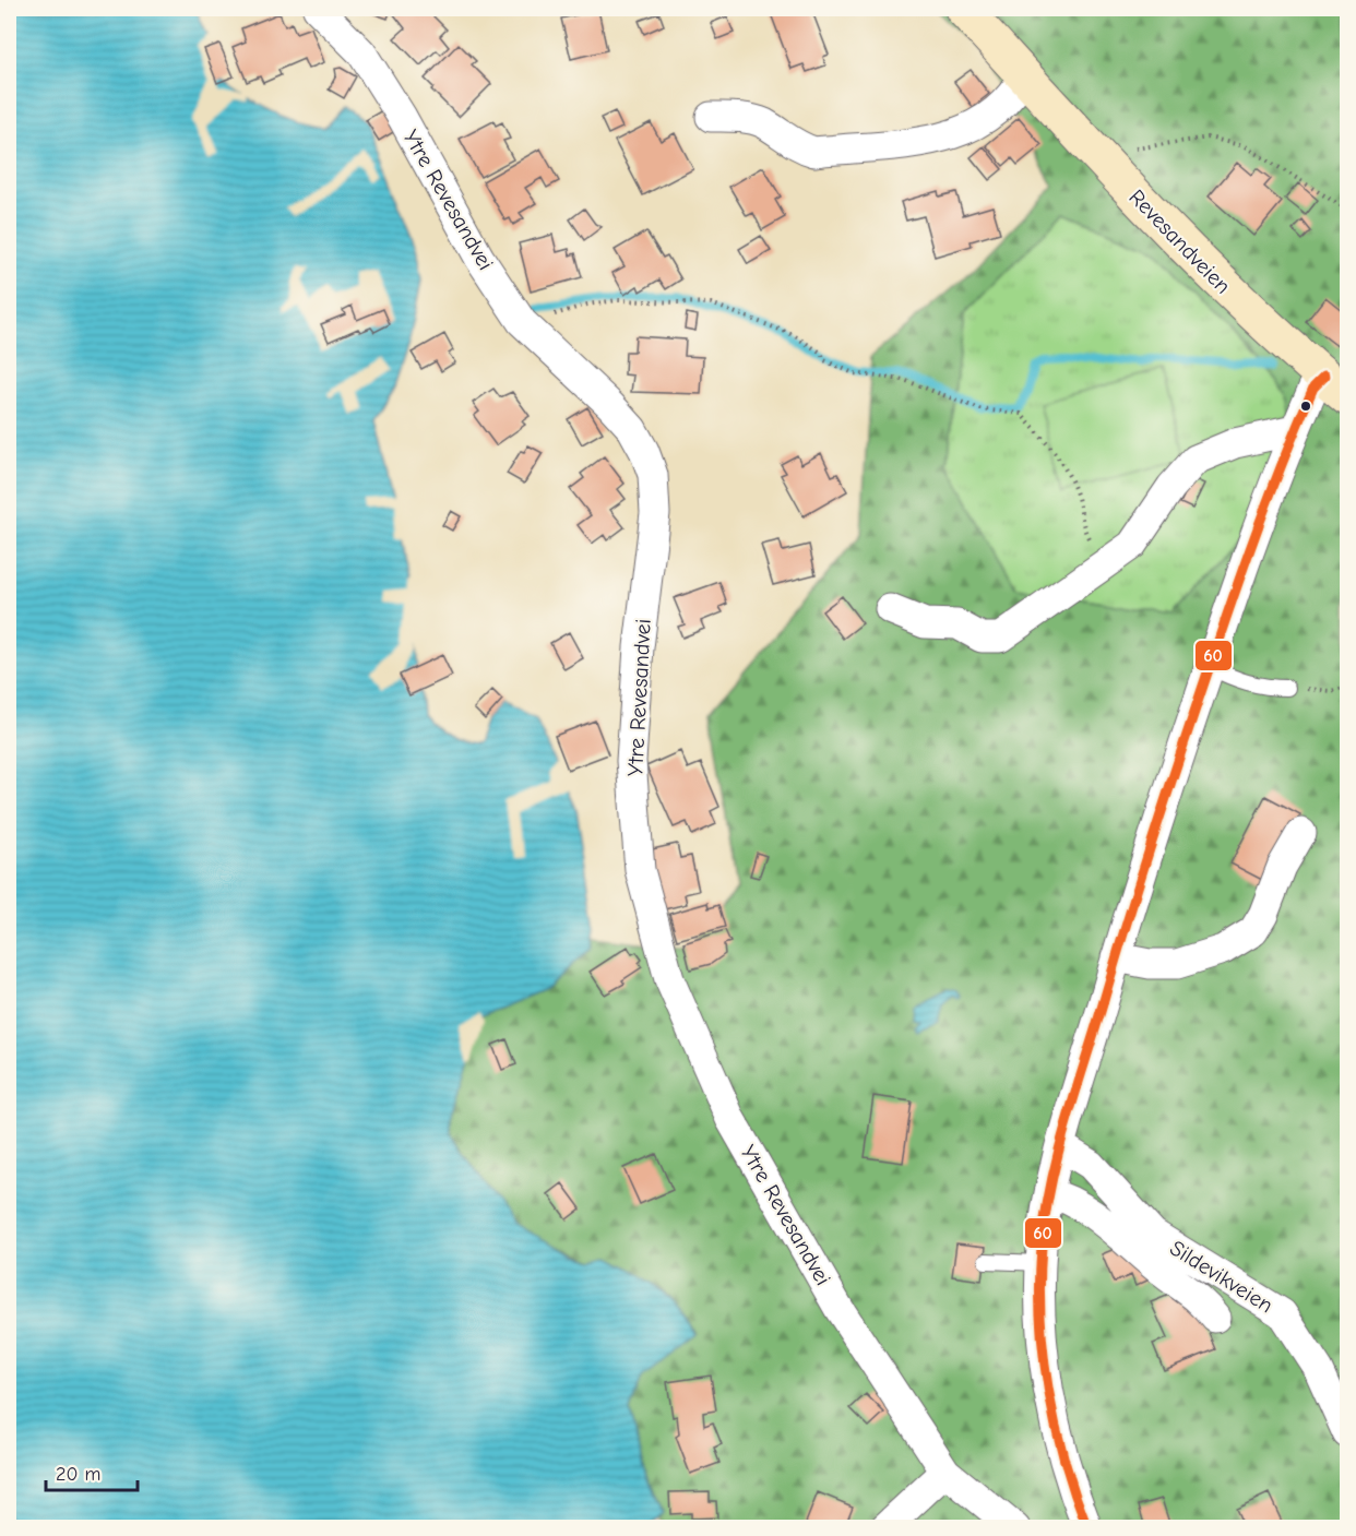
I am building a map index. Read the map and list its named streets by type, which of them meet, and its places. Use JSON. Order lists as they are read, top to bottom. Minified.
{"streets":{"main road":["Revesandveien"],"street":["Ytre Revesandvei","Sildevikveien"]},"lines":["transit line 60"],"scale_bar":"20 m"}
